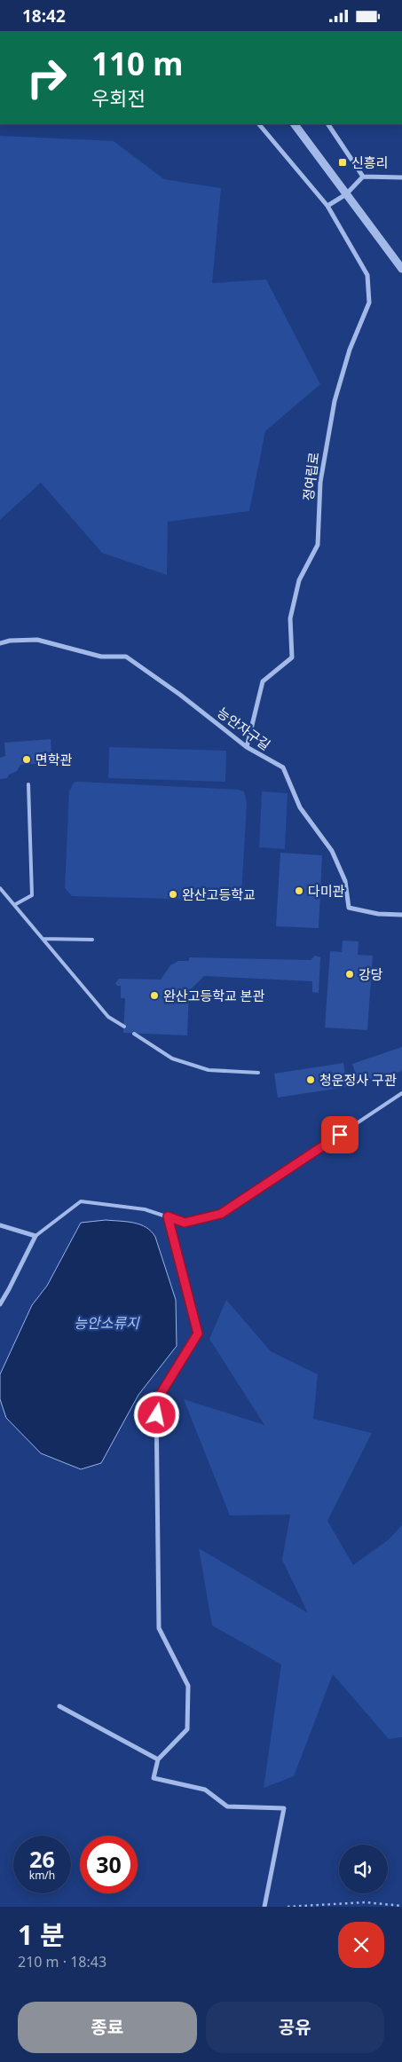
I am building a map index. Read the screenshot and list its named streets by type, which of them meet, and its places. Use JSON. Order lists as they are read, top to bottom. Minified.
{"streets":{"street":["정여립로","능안자구길"]},"crossings":[["정여립로","능안자구길"]],"water":["능안소류지"],"places":{"transit":["신흥리"],"other":["면학관","다미관","완산고등학교","강당","완산고등학교 본관","청운정사 구관"]},"page":{"status":"18:42","turn":["110 m","우회전"],"speed":"26 km/h","limit":"30","heading":["1 분","210 m · 18:43"],"buttons":["종료","공유"]}}
